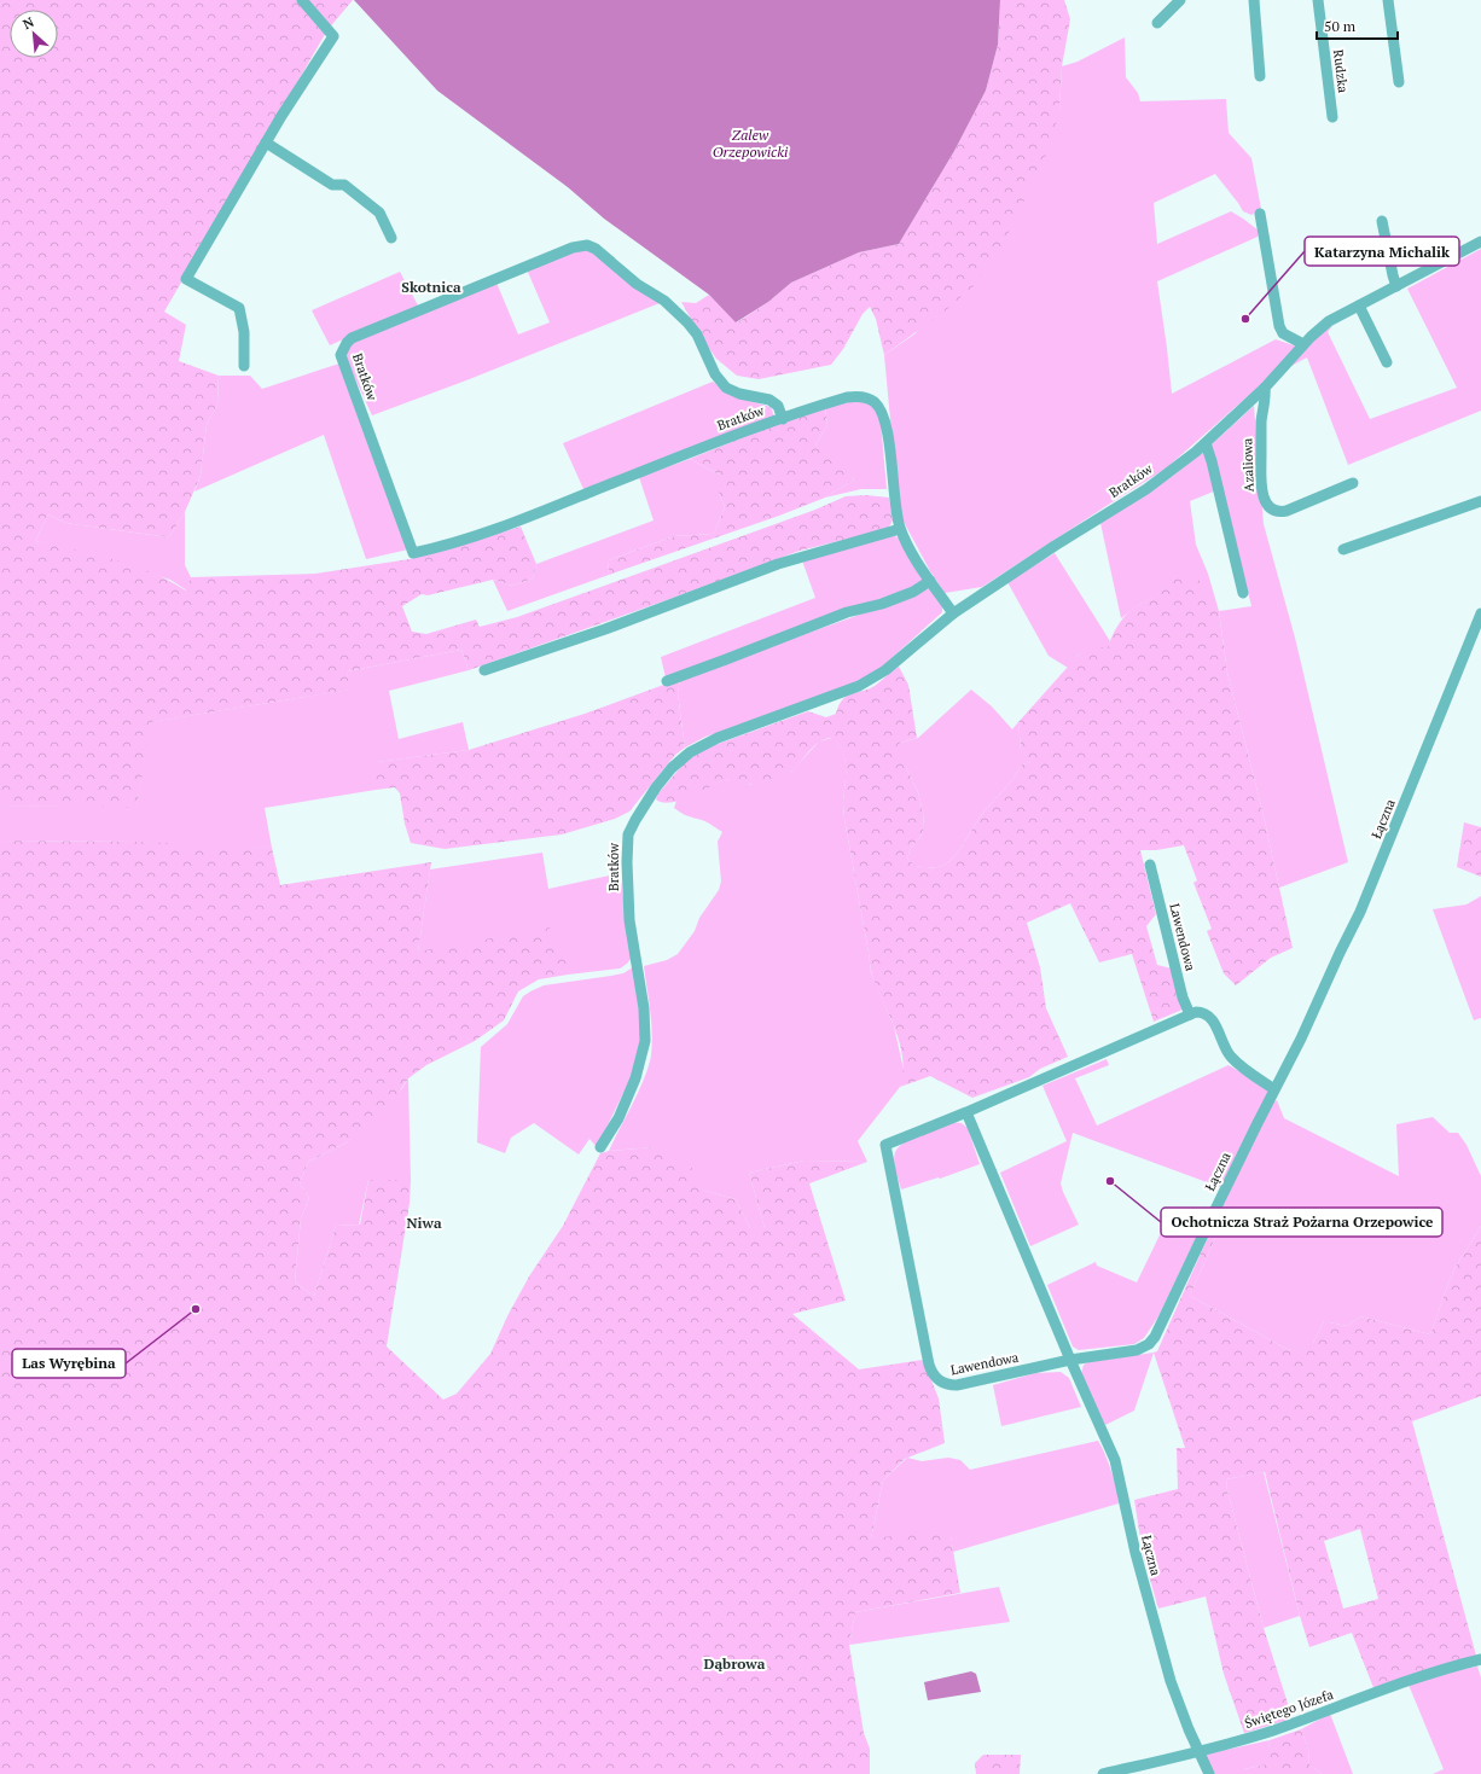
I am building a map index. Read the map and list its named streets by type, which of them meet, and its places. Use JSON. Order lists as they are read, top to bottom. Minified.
{"streets":{"street":["Rudzka","Bratków","Azaliowa","Łączna","Lawendowa","Świętego Józefa"]},"crossings":[["Bratków","Azaliowa"],["Łączna","Lawendowa"],["Łączna","Świętego Józefa"]],"districts":["Skotnica","Niwa","Dąbrowa"],"water":["Zalew Orzepowicki"],"places":["Katarzyna Michalik","Ochotnicza Straż Pożarna Orzepowice","Las Wyrębina"],"scale_bar":"50 m","north":"top left"}
